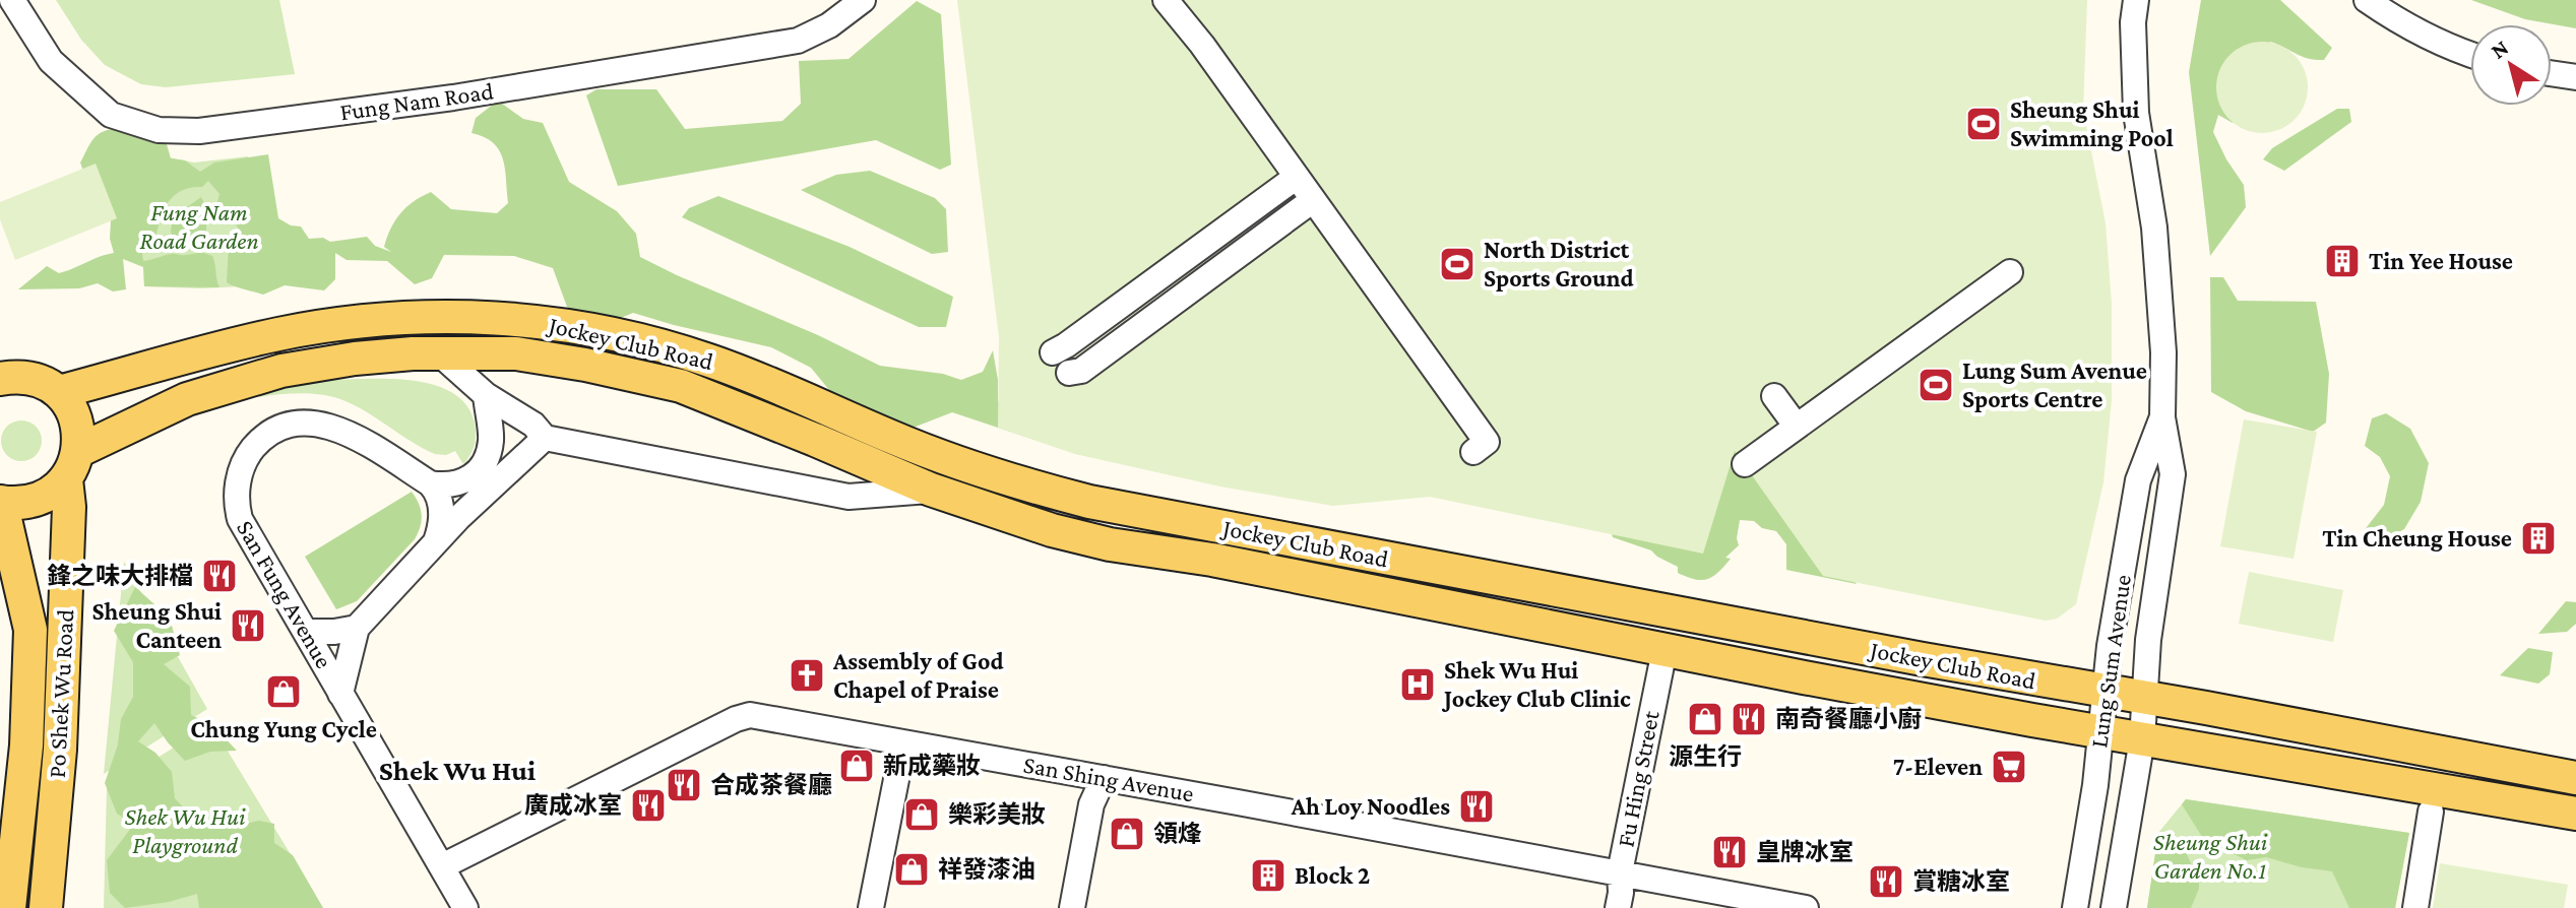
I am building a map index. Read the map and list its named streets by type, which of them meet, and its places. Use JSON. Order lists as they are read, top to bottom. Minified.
{"streets":{"main road":["Jockey Club Road","Po Shek Wu Road"],"street":["Fung Nam Road","San Fung Avenue","Lung Sum Avenue","San Shing Avenue","Fu Hing Street"]},"crossings":[["Jockey Club Road","Lung Sum Avenue"],["Jockey Club Road","Po Shek Wu Road"],["Jockey Club Road","Fu Hing Street"],["San Fung Avenue","San Shing Avenue"],["San Shing Avenue","Fu Hing Street"]],"districts":["Shek Wu Hui"],"parks":["Fung Nam Road Garden","Shek Wu Hui Playground","Sheung Shui Garden No.1"],"places":{"sports":["Sheung Shui Swimming Pool","North District Sports Ground","Lung Sum Avenue Sports Centre"],"building":["Tin Yee House","Tin Cheung House","Block 2"],"restaurant":["鋒之味大排檔","Sheung Shui Canteen","南奇餐廳小廚","合成茶餐廳","廣成冰室","Ah Loy Noodles","皇牌冰室","賞糖冰室"],"church":["Assembly of God Chapel of Praise"],"hospital":["Shek Wu Hui Jockey Club Clinic"],"shop":["Chung Yung Cycle","源生行","新成藥妝","樂彩美妝","領烽","祥發漆油"],"supermarket":["7-Eleven"]},"north":"top left"}
